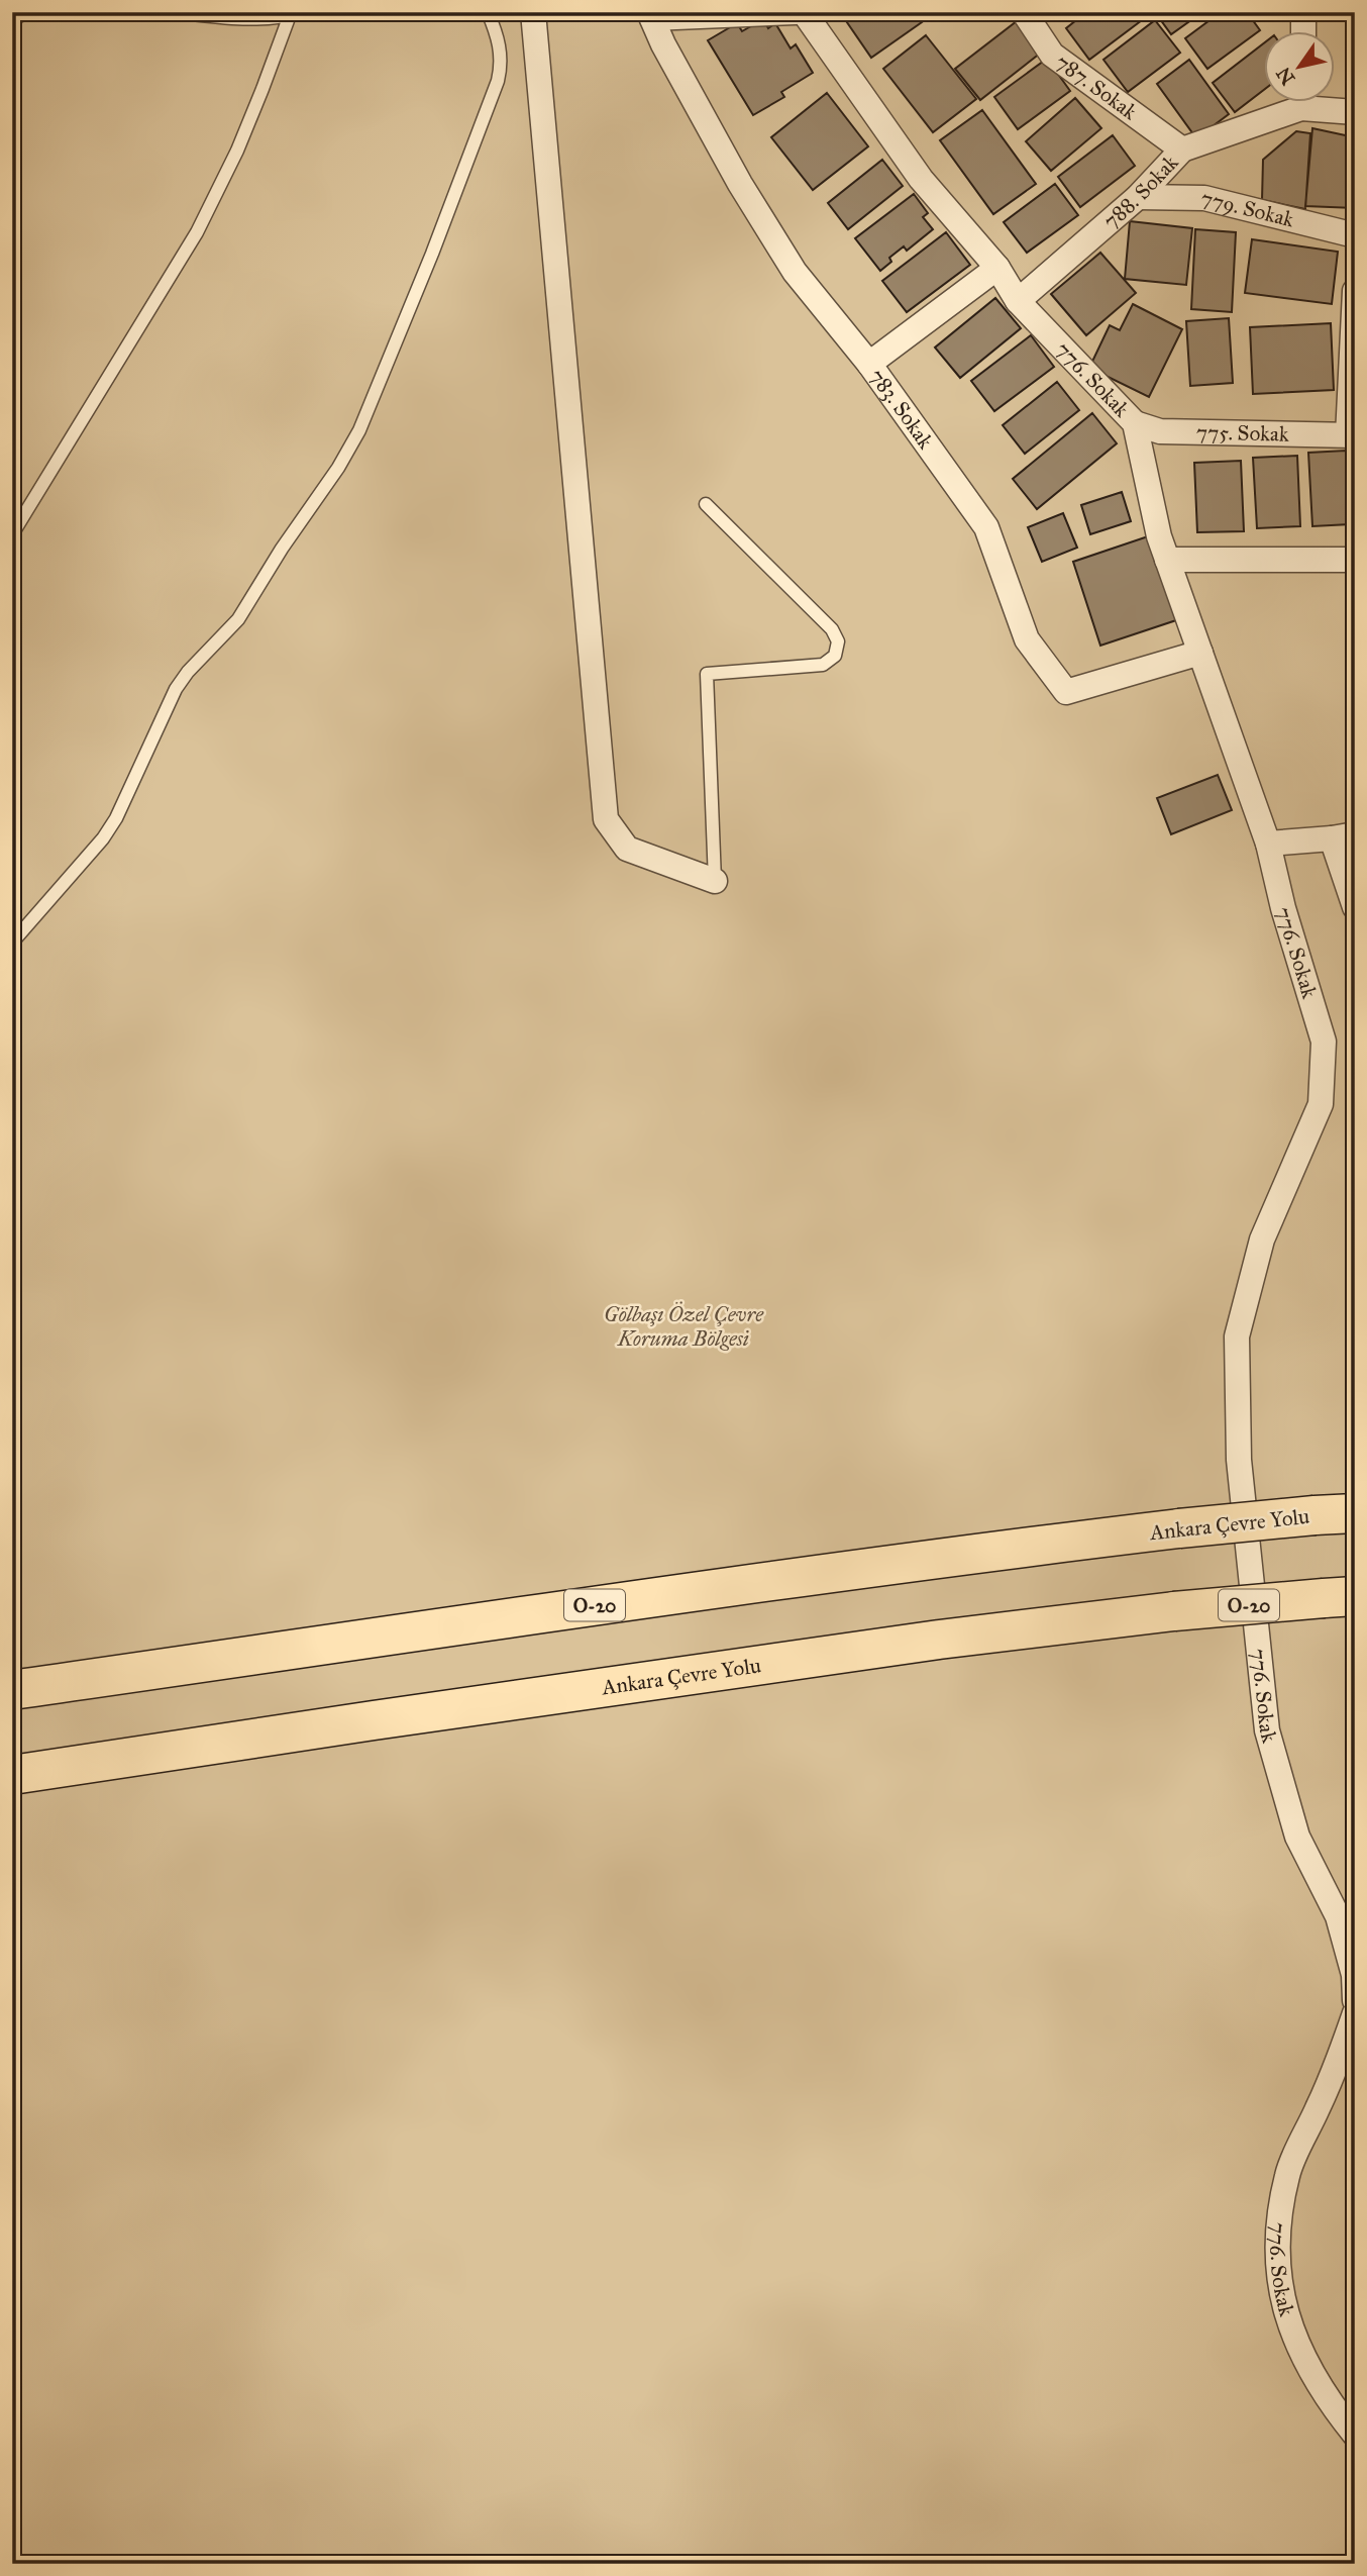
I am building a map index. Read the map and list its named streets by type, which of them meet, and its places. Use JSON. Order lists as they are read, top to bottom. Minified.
{"streets":{"highway":["Ankara Çevre Yolu","O-20"],"street":["787. Sokak","788. Sokak","779. Sokak","776. Sokak","783. Sokak","775. Sokak"]},"crossings":[["787. Sokak","788. Sokak"],["788. Sokak","779. Sokak"],["788. Sokak","776. Sokak"],["776. Sokak","783. Sokak"],["776. Sokak","775. Sokak"]],"parks":["Gölbaşı Özel Çevre Koruma Bölgesi"],"north":"bottom left"}
